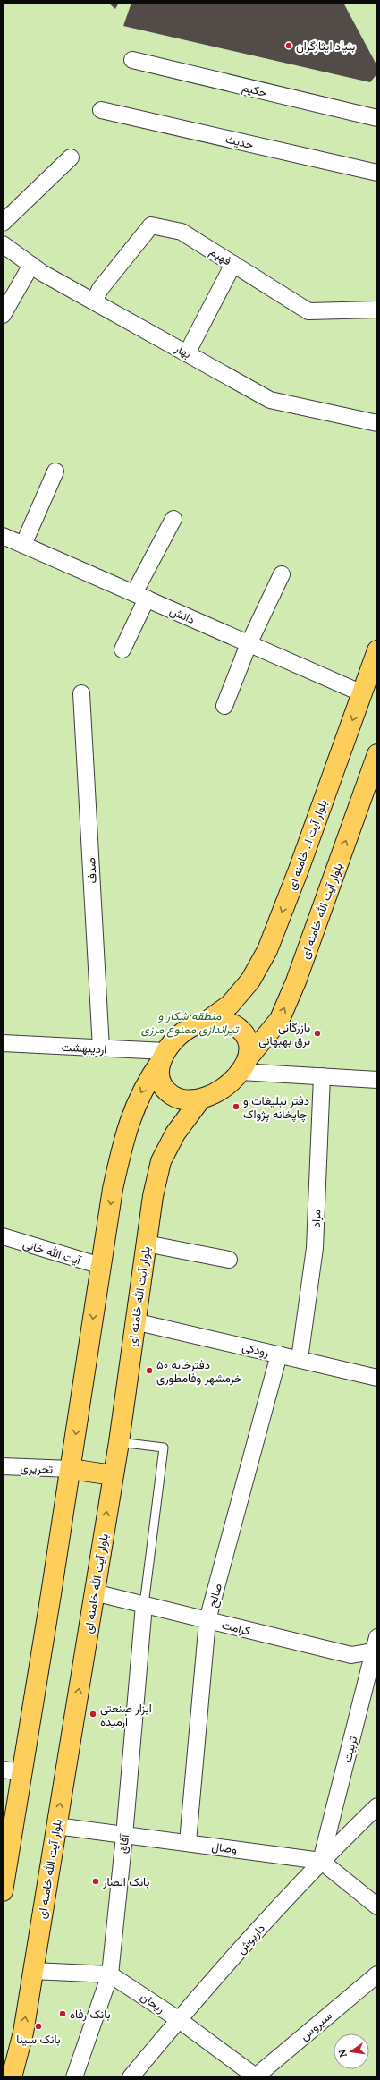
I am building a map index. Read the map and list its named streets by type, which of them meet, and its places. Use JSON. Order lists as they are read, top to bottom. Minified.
{"streets":{"main road":["بلوار آیت ا.. خامنه ای","بلوار آیت الله خامنه ای"],"street":["حکیم","حدیث","فهیم","بهار","دانش","صدف","اردیبهشت","مراد","آیت الله خانی","رودکی","تحریری","صالح","کرامت","تربیت","آفاق","وصال","داریوش","ریحان","سیروس"]},"crossings":[["فهیم","بهار"],["دانش","بلوار آیت ا.. خامنه ای"],["بلوار آیت ا.. خامنه ای","بلوار آیت الله خامنه ای"],["بلوار آیت ا.. خامنه ای","اردیبهشت"],["صدف","اردیبهشت"],["بلوار آیت الله خامنه ای","اردیبهشت"],["بلوار آیت الله خامنه ای","رودکی"],["بلوار آیت الله خامنه ای","کرامت"],["بلوار آیت الله خامنه ای","وصال"],["مراد","رودکی"],["رودکی","صالح"],["صالح","کرامت"],["صالح","وصال"],["کرامت","تربیت"],["کرامت","آفاق"],["تربیت","وصال"],["تربیت","داریوش"],["آفاق","وصال"],["آفاق","ریحان"],["وصال","داریوش"],["داریوش","ریحان"],["ریحان","سیروس"]],"one_way":["بلوار آیت ا.. خامنه ای"],"parks":["منطقه شکار و تیراندازی ممنوع مرزی"],"places":["بنیاد ایثارگران","بازرگانی برق بهبهانی","دفتر تبلیغات و چاپخانه پژواک","دفترخانه ۵۰ خرمشهر وفامطوری","ابزار صنعتی ارمیده","بانک انصار","بانک رفاه","بانک سینا"],"north":"left"}
